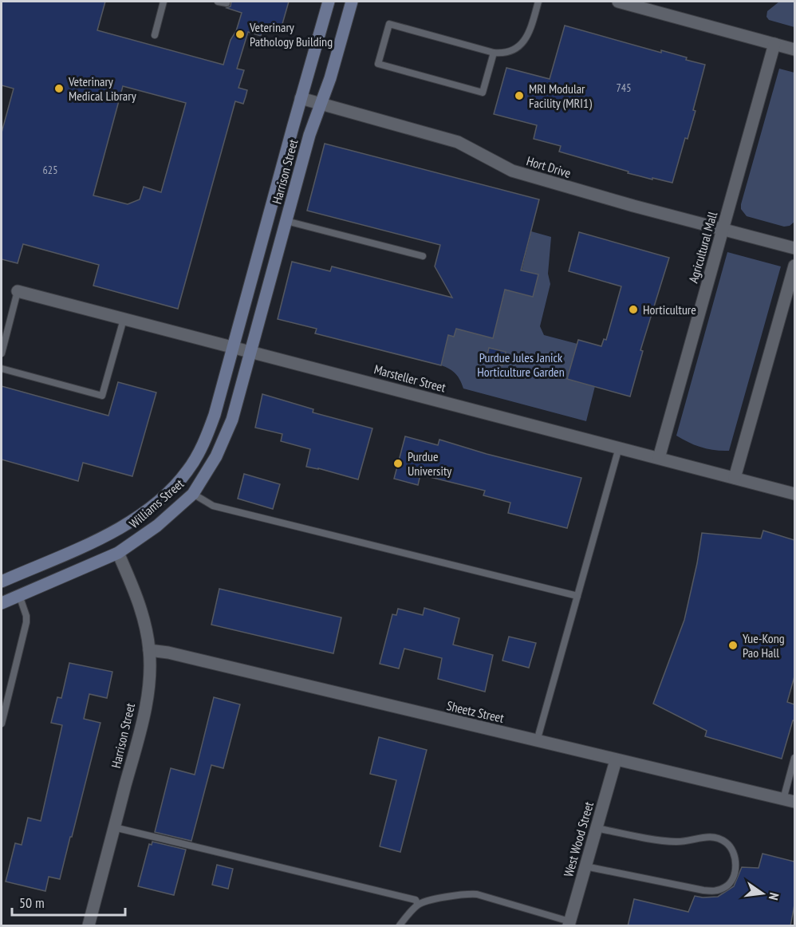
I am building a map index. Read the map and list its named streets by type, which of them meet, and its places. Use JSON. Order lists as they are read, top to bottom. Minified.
{"streets":{"main road":["Harrison Street","Williams Street"],"street":["Hort Drive","Agricultural Mall","Marsteller Street","Sheetz Street","West Wood Street"]},"crossings":[["Hort Drive","Harrison Street"],["Hort Drive","Agricultural Mall"],["Harrison Street","Marsteller Street"],["Harrison Street","Williams Street"],["Harrison Street","Sheetz Street"],["Agricultural Mall","Marsteller Street"],["Marsteller Street","Williams Street"],["Sheetz Street","West Wood Street"]],"parks":["Purdue Jules Janick Horticulture Garden"],"places":["Veterinary Pathology Building","Veterinary Medical Library","MRI Modular Facility (MRI1)","Horticulture","Purdue University","Yue-Kong Pao Hall"],"house_numbers":["745","625"],"scale_bar":"50 m","north":"right"}
